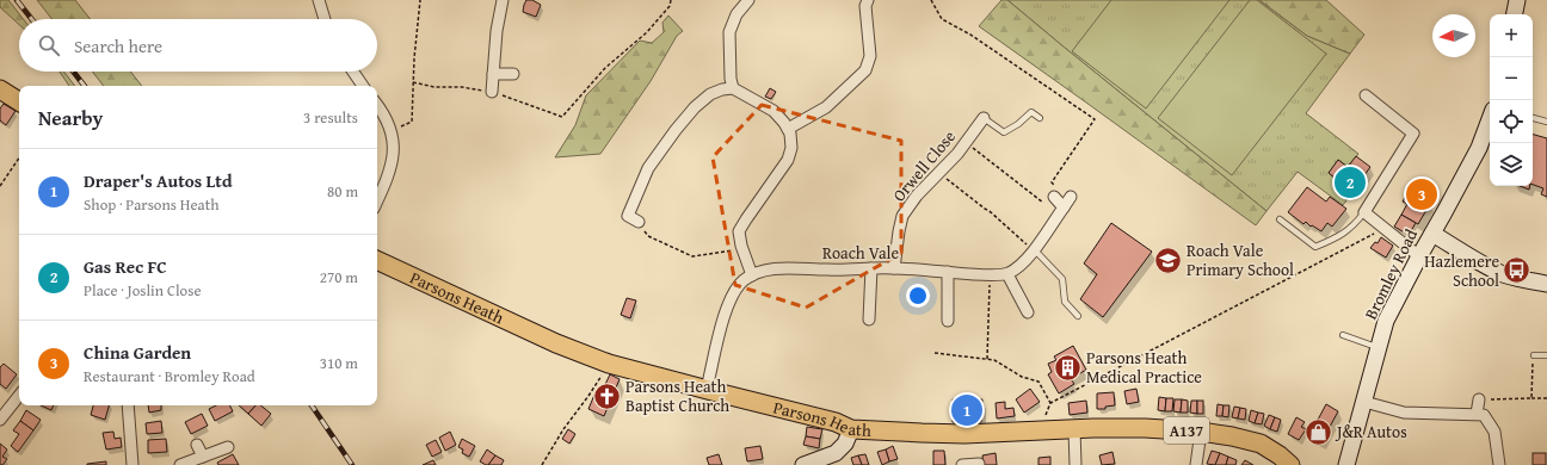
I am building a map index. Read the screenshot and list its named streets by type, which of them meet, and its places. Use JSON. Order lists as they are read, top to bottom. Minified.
{"streets":{"main road":["Parsons Heath","A137"],"street":["Orwell Close","Roach Vale","Bromley Road"]},"crossings":[["Orwell Close","Roach Vale"]],"places":{"school or university":["Roach Vale Primary School"],"bus stop":["Hazlemere School"],"building":["Parsons Heath Medical Practice"],"church":["Parsons Heath Baptist Church"],"shop":["J&R Autos"]},"north":"left","page":{"map_buttons":["+","−"],"search":"Search here","heading":["Nearby","3 results"],"list":[{"mark":"1","name":"Draper's Autos Ltd","note":"Shop · Parsons Heath","value":"80 m"},{"mark":"2","name":"Gas Rec FC","note":"Place · Joslin Close","value":"270 m"},{"mark":"3","name":"China Garden","note":"Restaurant · Bromley Road","value":"310 m"}],"pins":["2","3","1"]}}
